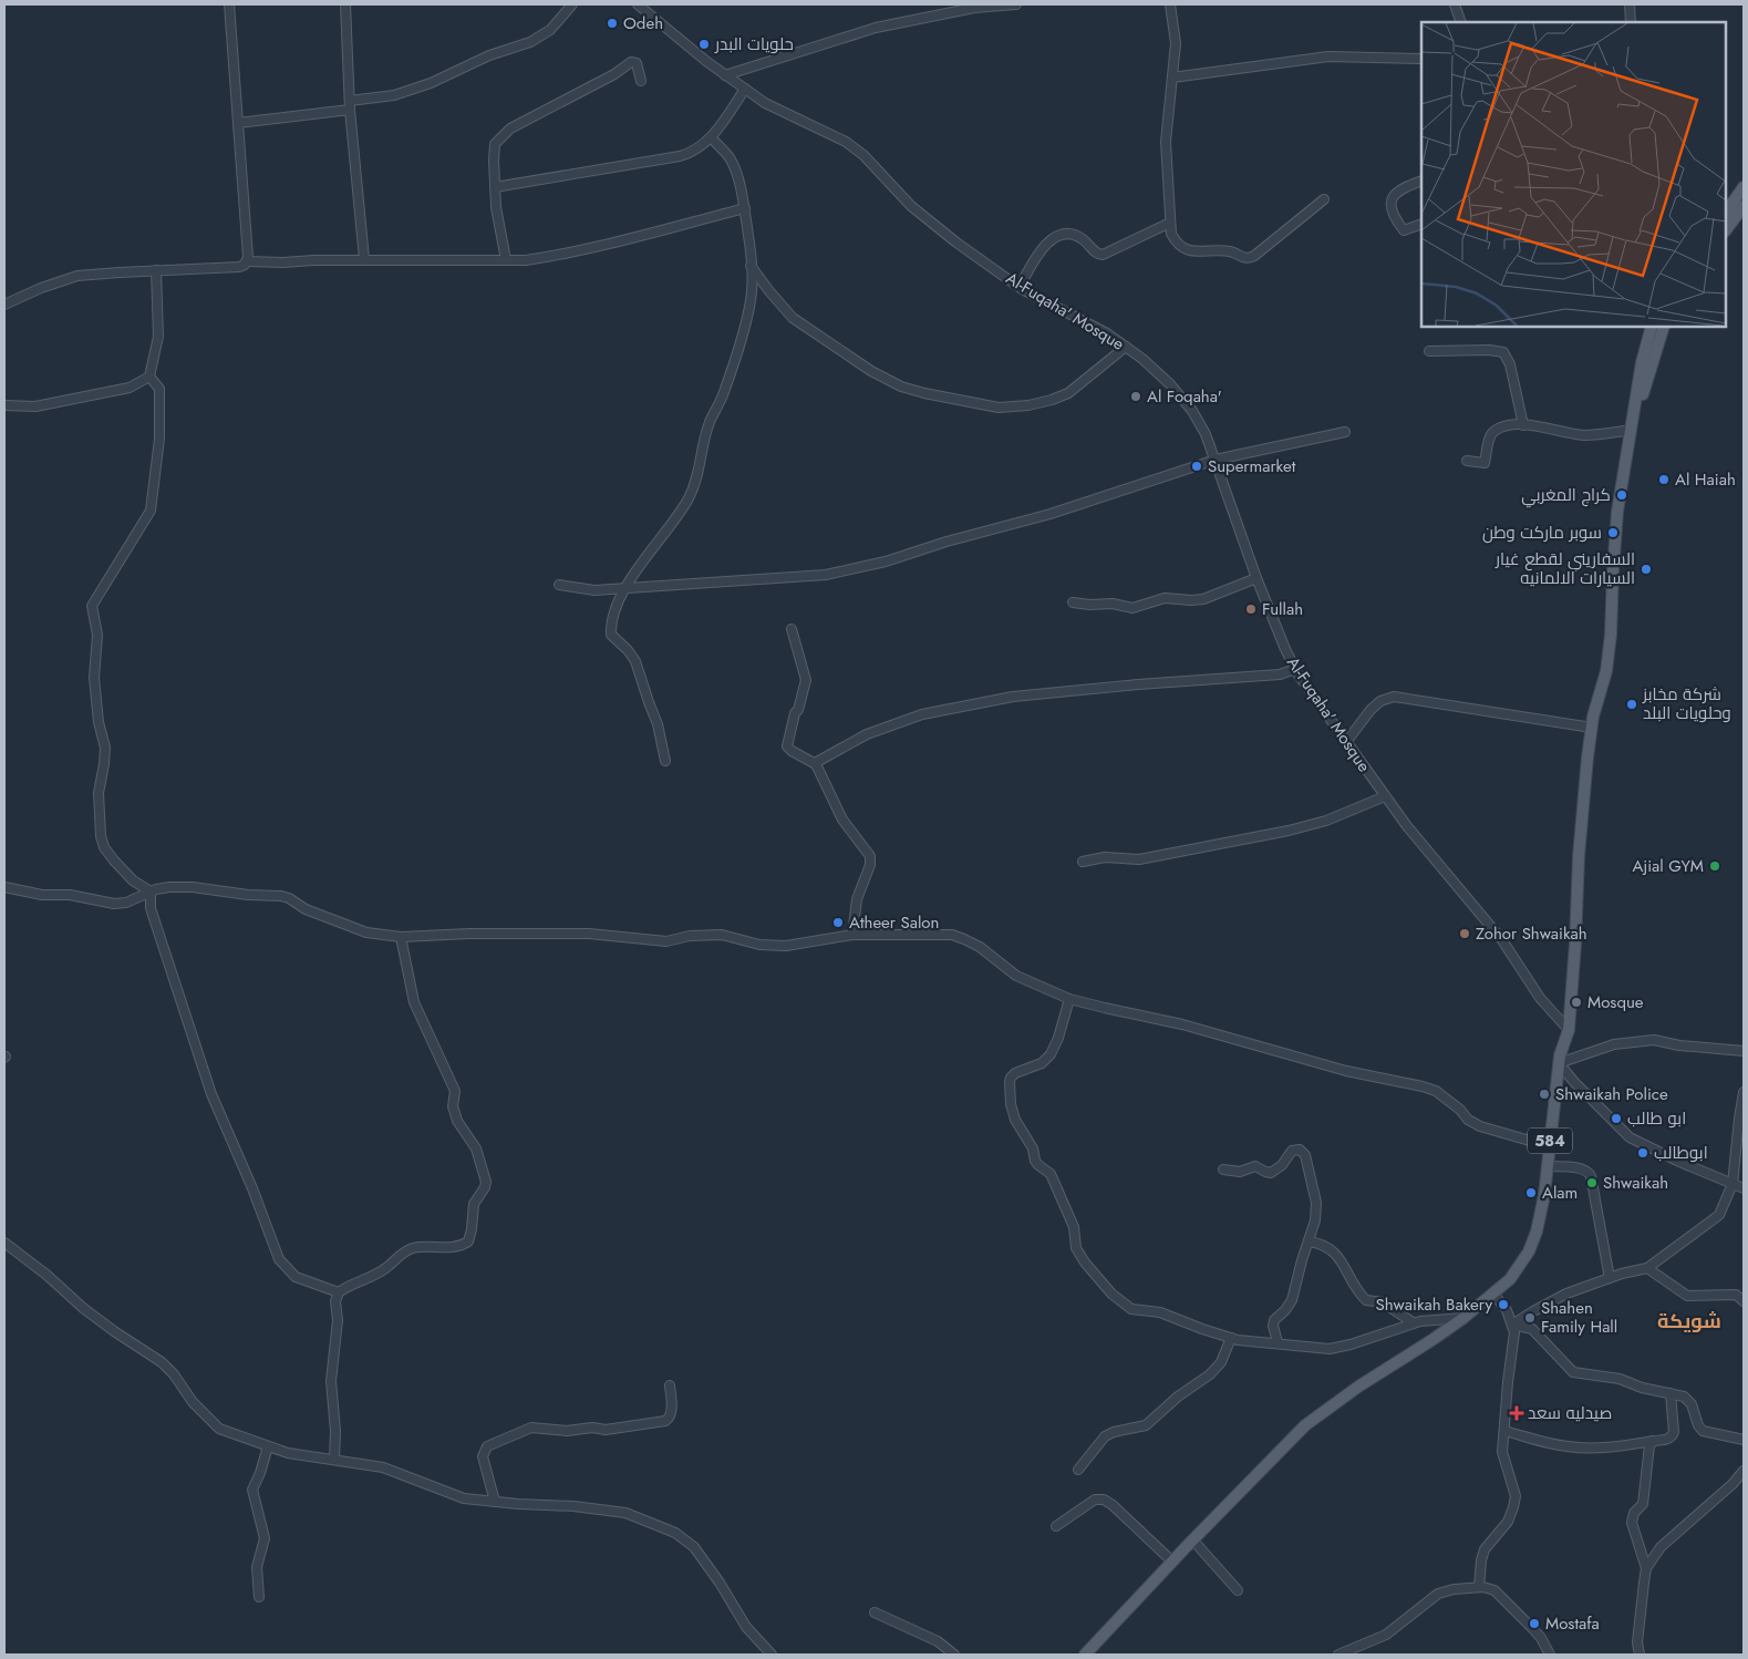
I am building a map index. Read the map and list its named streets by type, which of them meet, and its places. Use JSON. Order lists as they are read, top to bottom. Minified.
{"streets":{"main road":["584"],"street":["Al-Fuqaha' Mosque"]},"crossings":[["Al-Fuqaha' Mosque","584"]],"districts":["شويكة"],"places":{"other":["Odeh","حلويات البدر","Al Foqaha'","Supermarket","Al Haiah","كراج المغربي","سوبر ماركت وطن","السفاريني لقطع غيار السيارات الالمانيه","Fullah","شركة مخابز وحلويات البلد","Ajial GYM","Atheer Salon","Zohor Shwaikah","Mosque","Shwaikah Police","ابو طالب","ابوطالب","Shwaikah","Alam","Shwaikah Bakery","Shahen Family Hall","Mostafa"],"health":["صيدليه سعد"]}}
